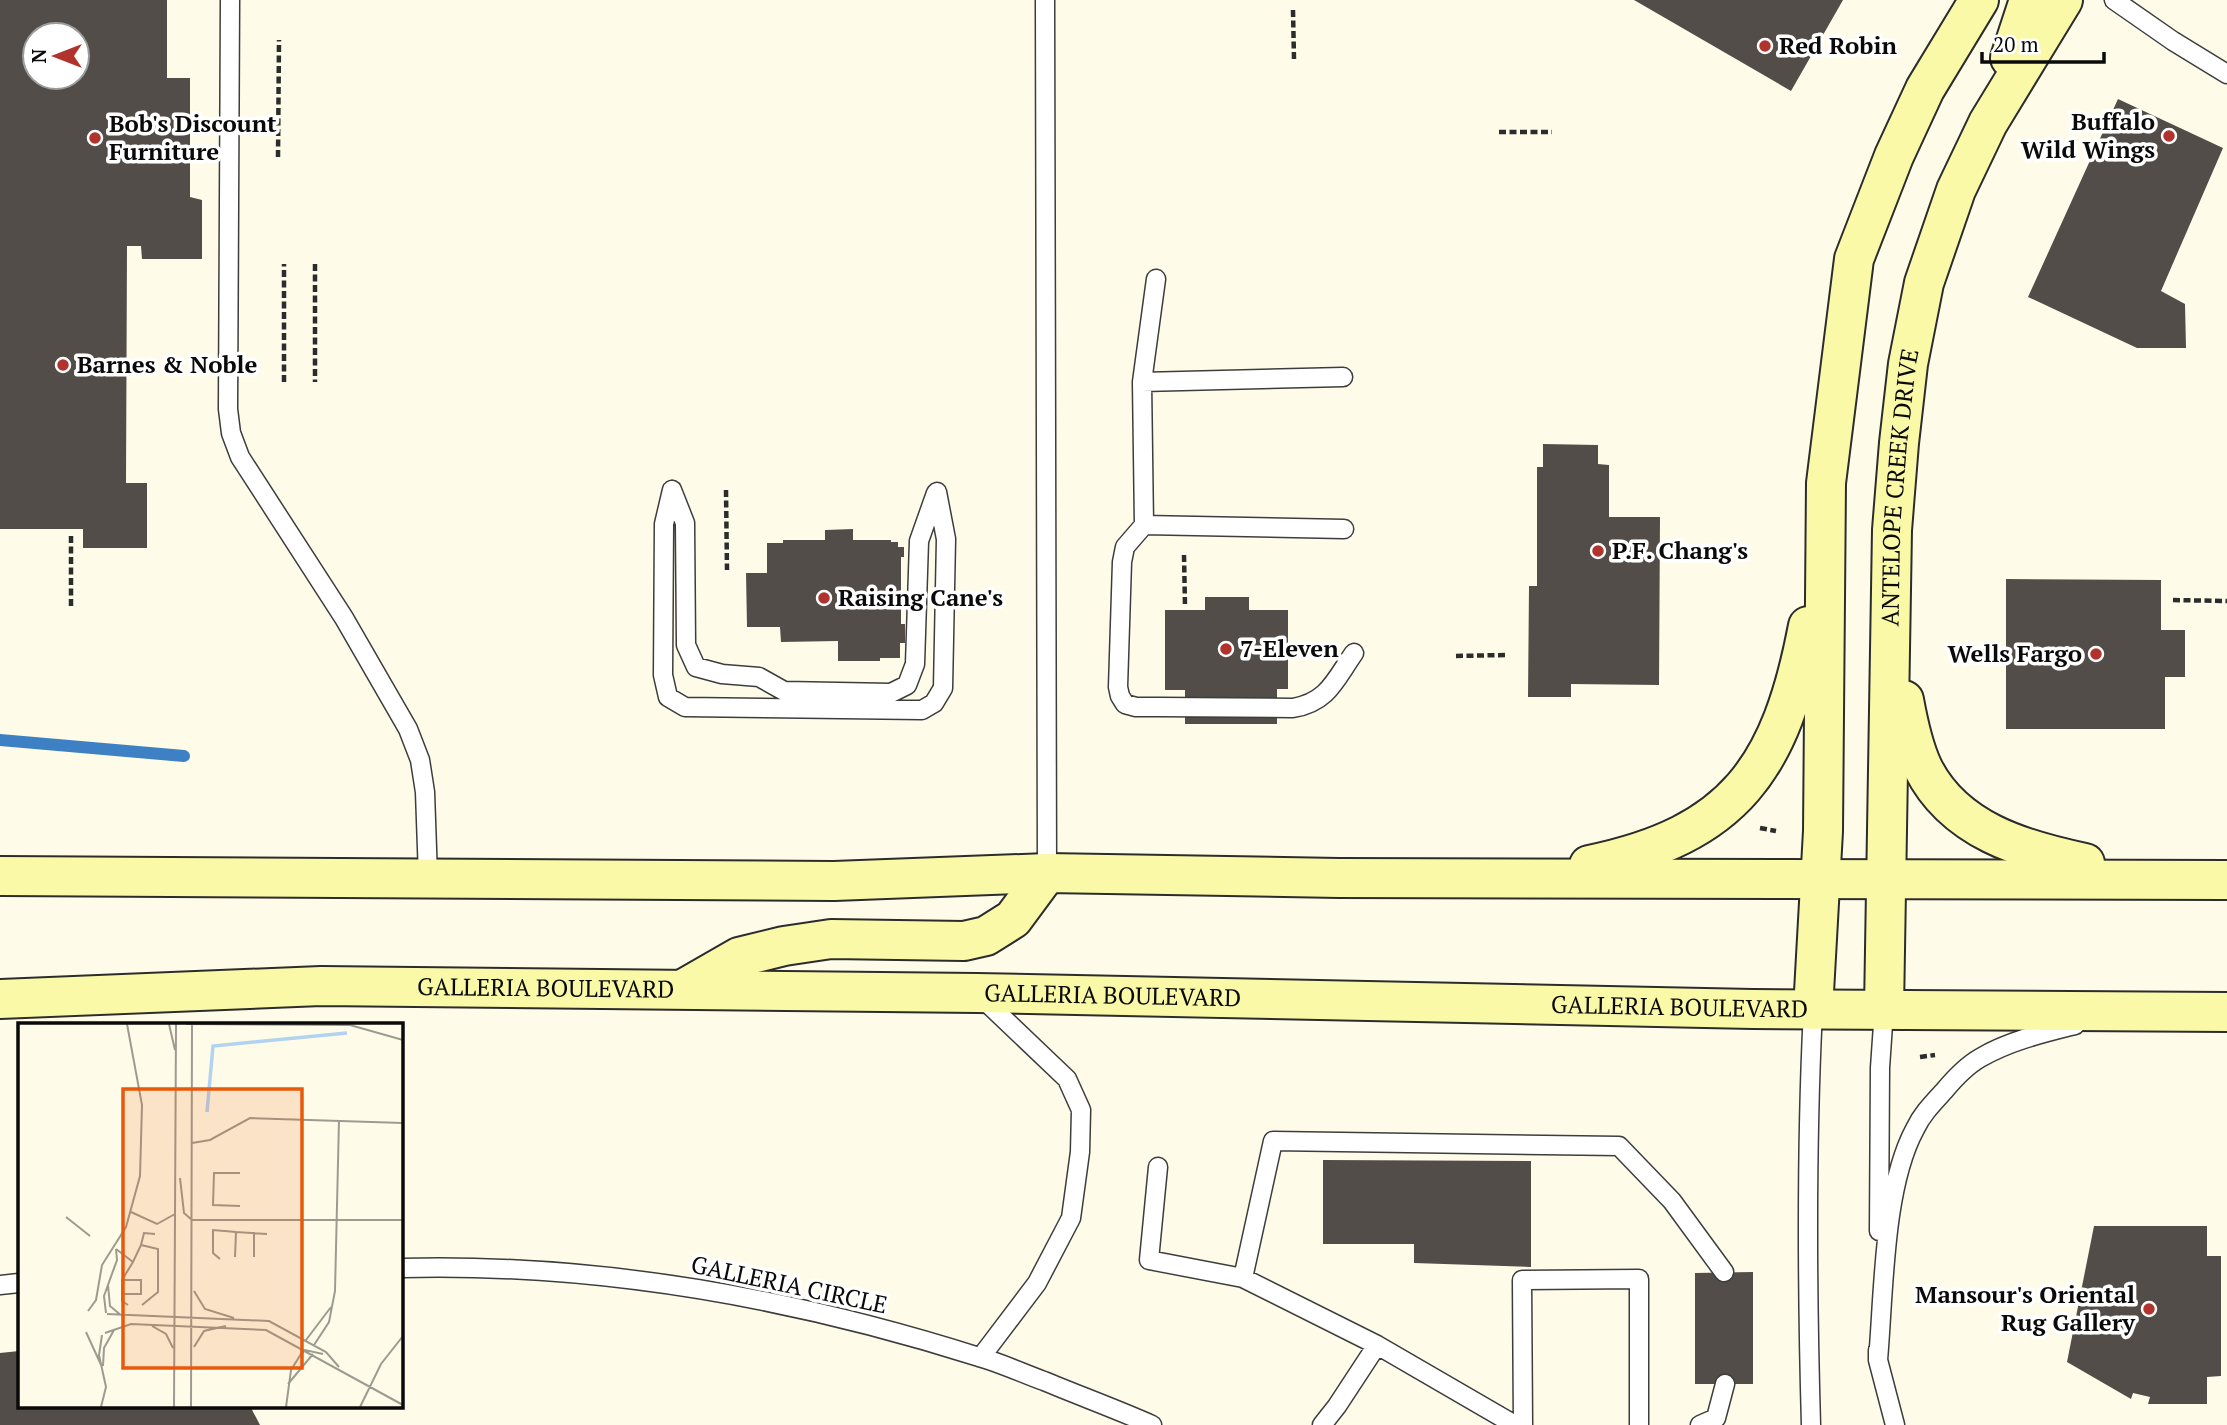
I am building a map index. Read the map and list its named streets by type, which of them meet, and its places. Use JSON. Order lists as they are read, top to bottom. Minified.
{"streets":{"main road":["ANTELOPE CREEK DRIVE","GALLERIA BOULEVARD"],"lane":["GALLERIA CIRCLE"]},"crossings":[["ANTELOPE CREEK DRIVE","GALLERIA BOULEVARD"]],"places":["Red Robin","Buffalo Wild Wings","Bob's Discount Furniture","Barnes & Noble","P.F. Chang's","Raising Cane's","7-Eleven","Wells Fargo","Mansour's Oriental Rug Gallery"],"scale_bar":"20 m","north":"left"}
